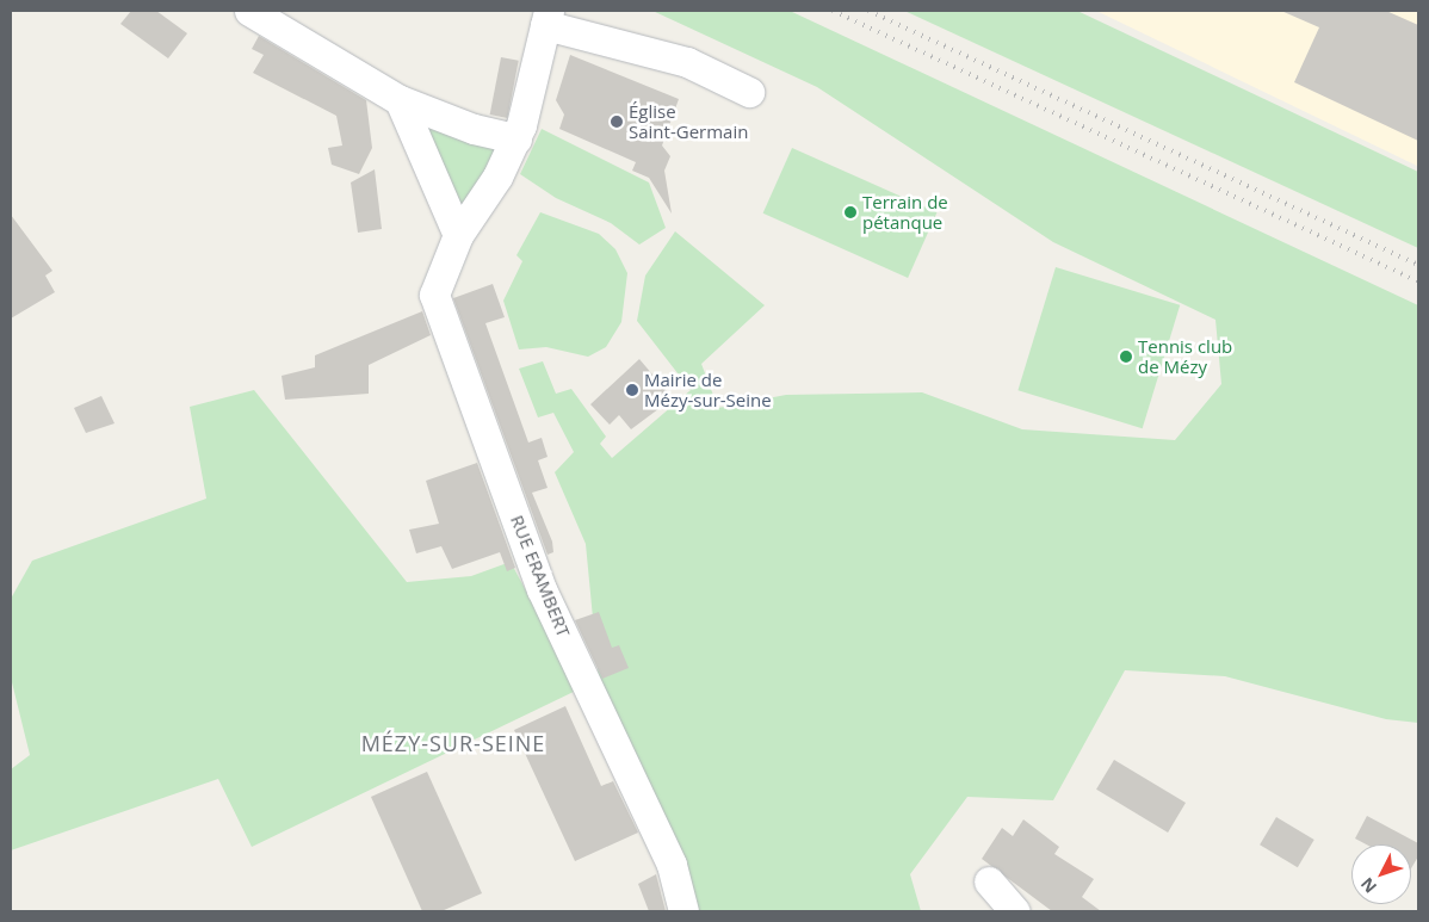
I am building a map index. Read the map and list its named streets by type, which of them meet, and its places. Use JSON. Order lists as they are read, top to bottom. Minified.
{"streets":{"street":["RUE ERAMBERT"]},"districts":["MÉZY-SUR-SEINE"],"places":["Église Saint-Germain","Terrain de pétanque","Tennis club de Mézy","Mairie de Mézy-sur-Seine"],"north":"bottom left"}
